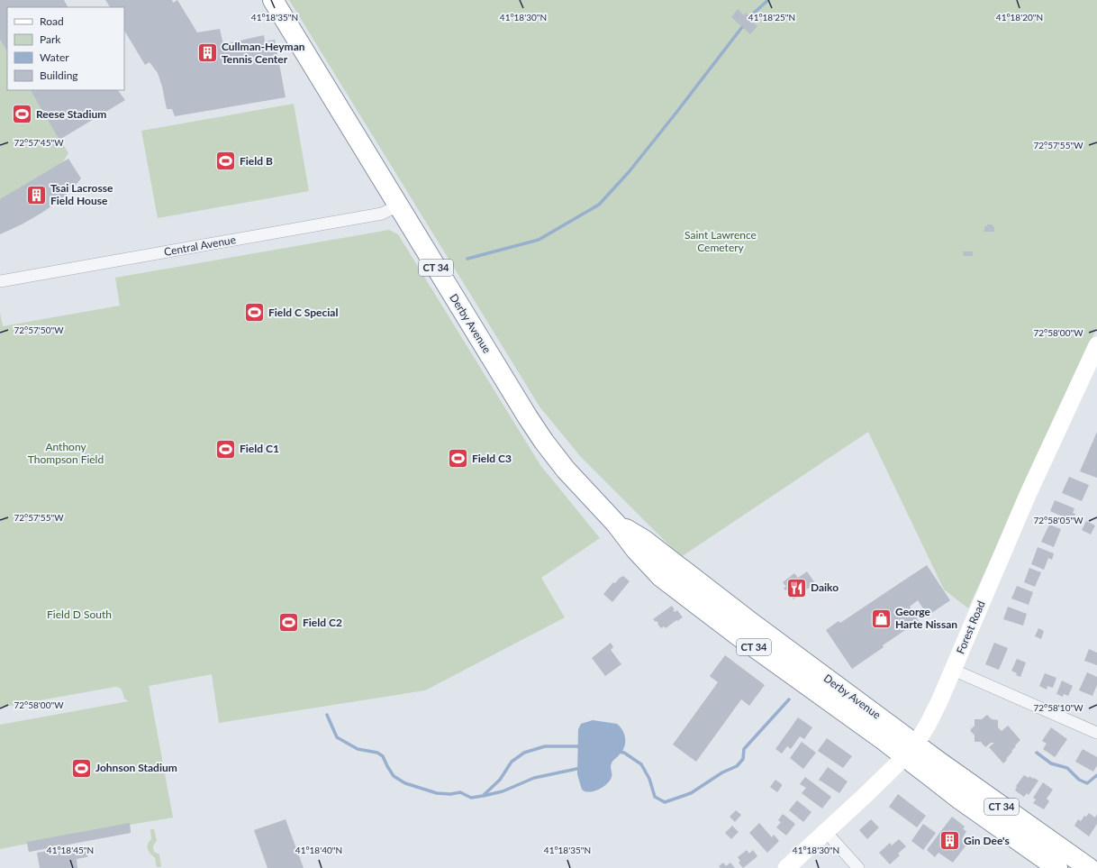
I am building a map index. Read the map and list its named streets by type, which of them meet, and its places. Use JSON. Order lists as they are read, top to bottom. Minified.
{"streets":{"highway":["CT 34","Derby Avenue"],"main road":["Forest Road"],"street":["Central Avenue"]},"crossings":[["Central Avenue","Derby Avenue"],["Derby Avenue","Forest Road"]],"parks":["Saint Lawrence Cemetery","Anthony Thompson Field","Field D South"],"places":{"building":["Cullman-Heyman Tennis Center","Tsai Lacrosse Field House","Gin Dee's"],"sports":["Reese Stadium","Field B","Field C Special","Field C1","Field C3","Field C2","Johnson Stadium"],"restaurant":["Daiko"],"shop":["George Harte Nissan"]},"legend":["Road","Park","Water","Building"],"coordinates":["41°18'25\"N","41°18'35\"N","41°18'30\"N","41°18'20\"N","72°57'45\"W","72°57'55\"W","72°57'50\"W","72°58'00\"W","72°58'05\"W","72°58'10\"W","41°18'45\"N","41°18'40\"N"]}
